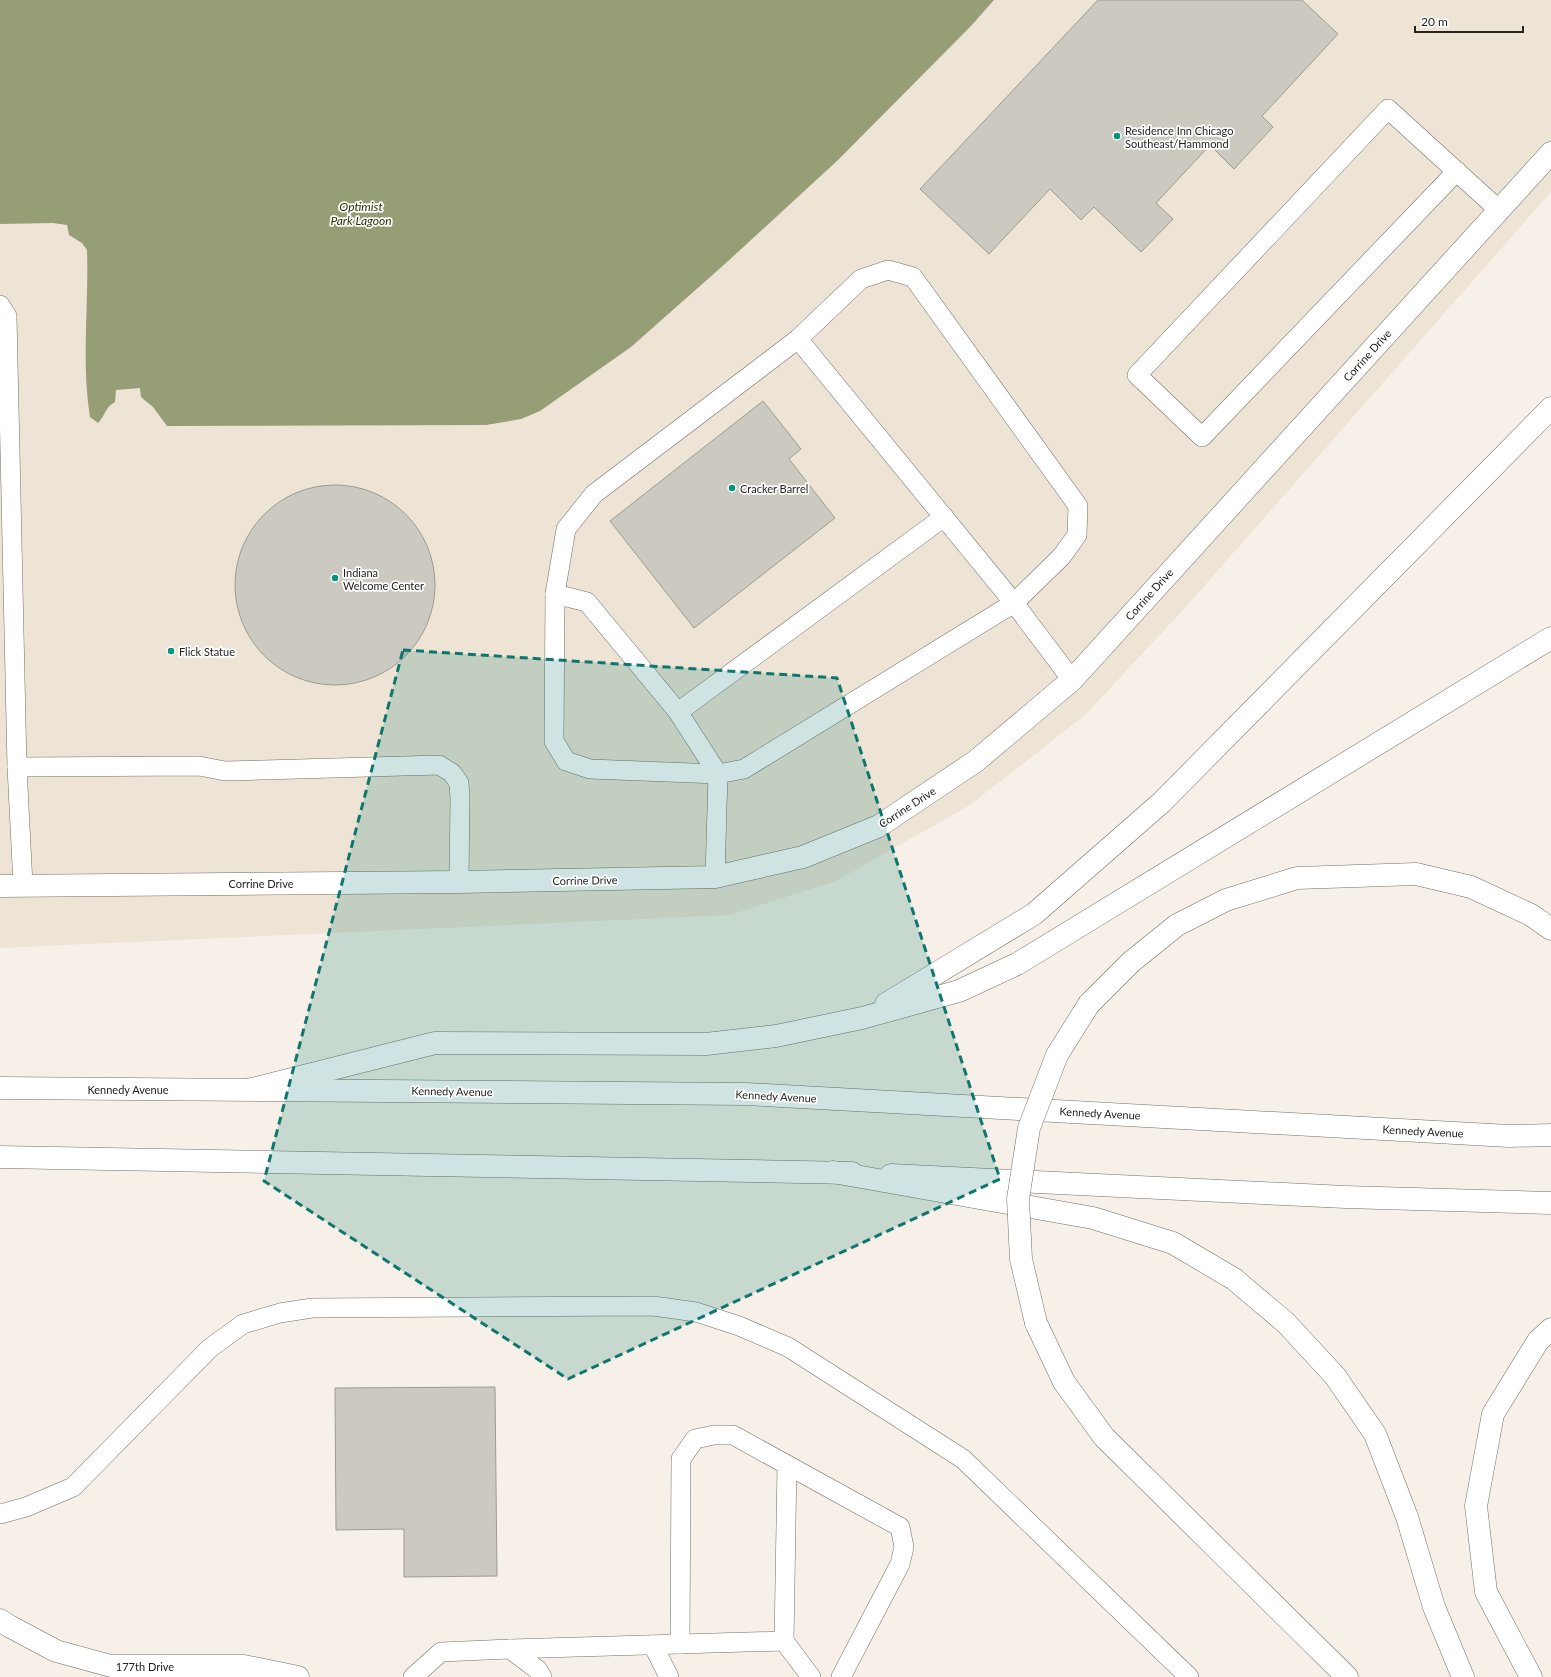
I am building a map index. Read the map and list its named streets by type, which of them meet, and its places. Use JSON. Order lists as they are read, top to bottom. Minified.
{"streets":{"main road":["Corrine Drive","Kennedy Avenue","177th Drive"]},"water":["Optimist Park Lagoon"],"places":["Residence Inn Chicago Southeast/Hammond","Cracker Barrel","Indiana Welcome Center","Flick Statue"],"scale_bar":"20 m"}
